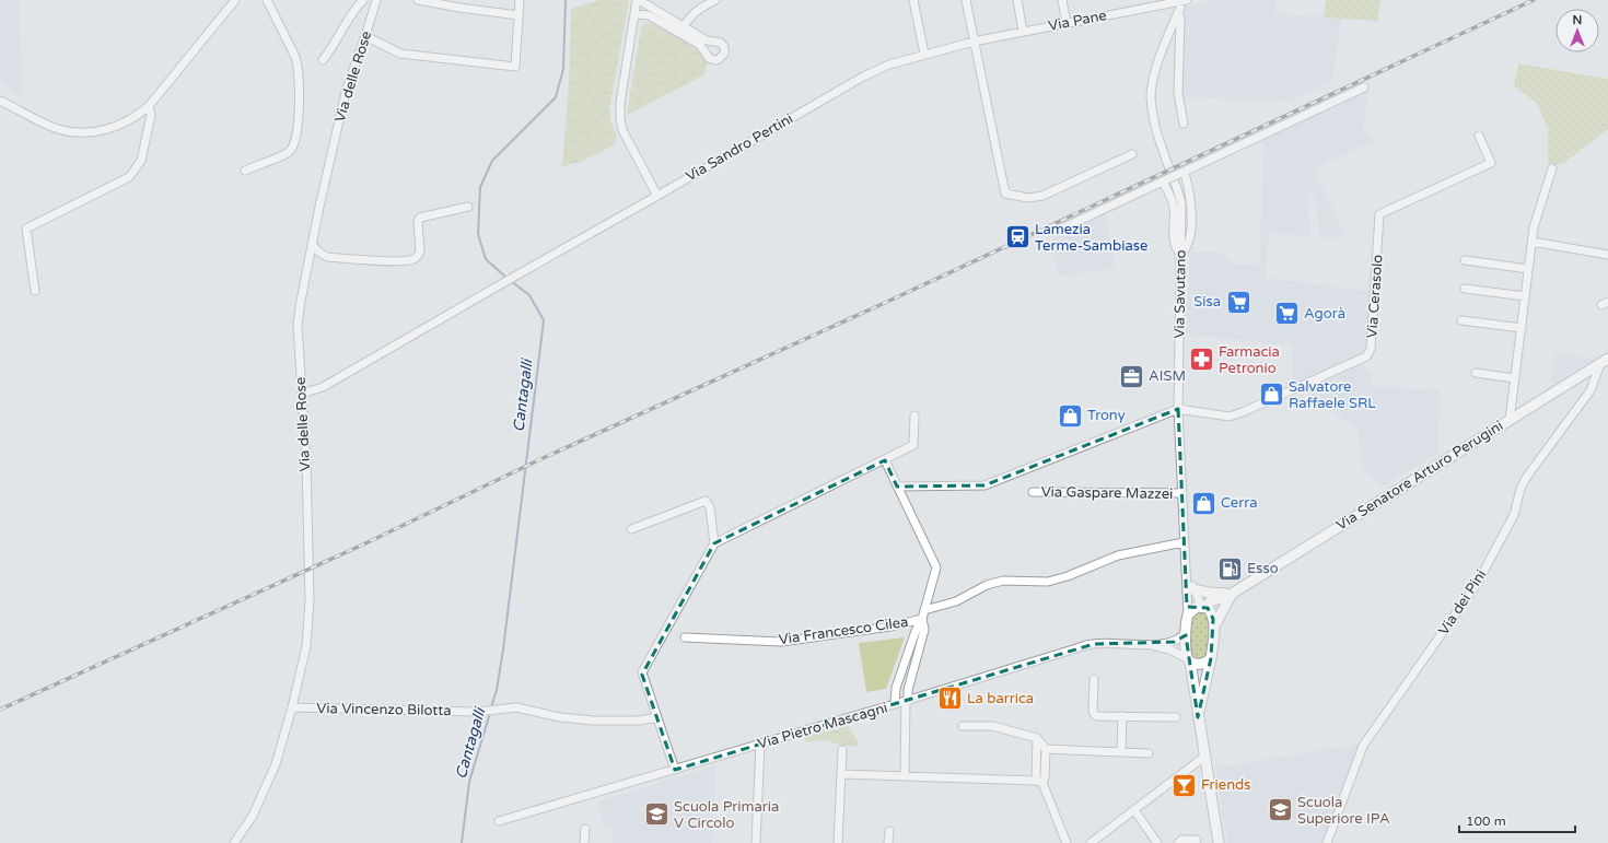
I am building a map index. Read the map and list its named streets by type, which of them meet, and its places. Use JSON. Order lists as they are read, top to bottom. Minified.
{"streets":{"street":["Via Pane","Via delle Rose","Via Sandro Pertini","Via Savutano","Via Cerasolo","Via Senatore Arturo Perugini","Via Gaspare Mazzei","Via dei Pini","Via Francesco Cilea","Via Vincenzo Bilotta","Via Pietro Mascagni"]},"crossings":[["Via Pane","Via Sandro Pertini"],["Via delle Rose","Via Sandro Pertini"],["Via delle Rose","Via Vincenzo Bilotta"],["Via Savutano","Via Cerasolo"],["Via Savutano","Via Senatore Arturo Perugini"],["Via Savutano","Via Gaspare Mazzei"],["Via Savutano","Via Francesco Cilea"],["Via Senatore Arturo Perugini","Via dei Pini"]],"water":["Cantagalli"],"places":{"station":["Lamezia Terme-Sambiase"],"supermarket":["Sisa","Agorà"],"pharmacy":["Farmacia Petronio"],"office":["AISM"],"shop":["Salvatore Raffaele SRL","Trony","Cerra"],"fuel station":["Esso"],"restaurant":["La barrica"],"bar":["Friends"],"school or university":["Scuola Superiore IPA","Scuola Primaria V Circolo"]},"scale_bar":"100 m","north":"top"}
